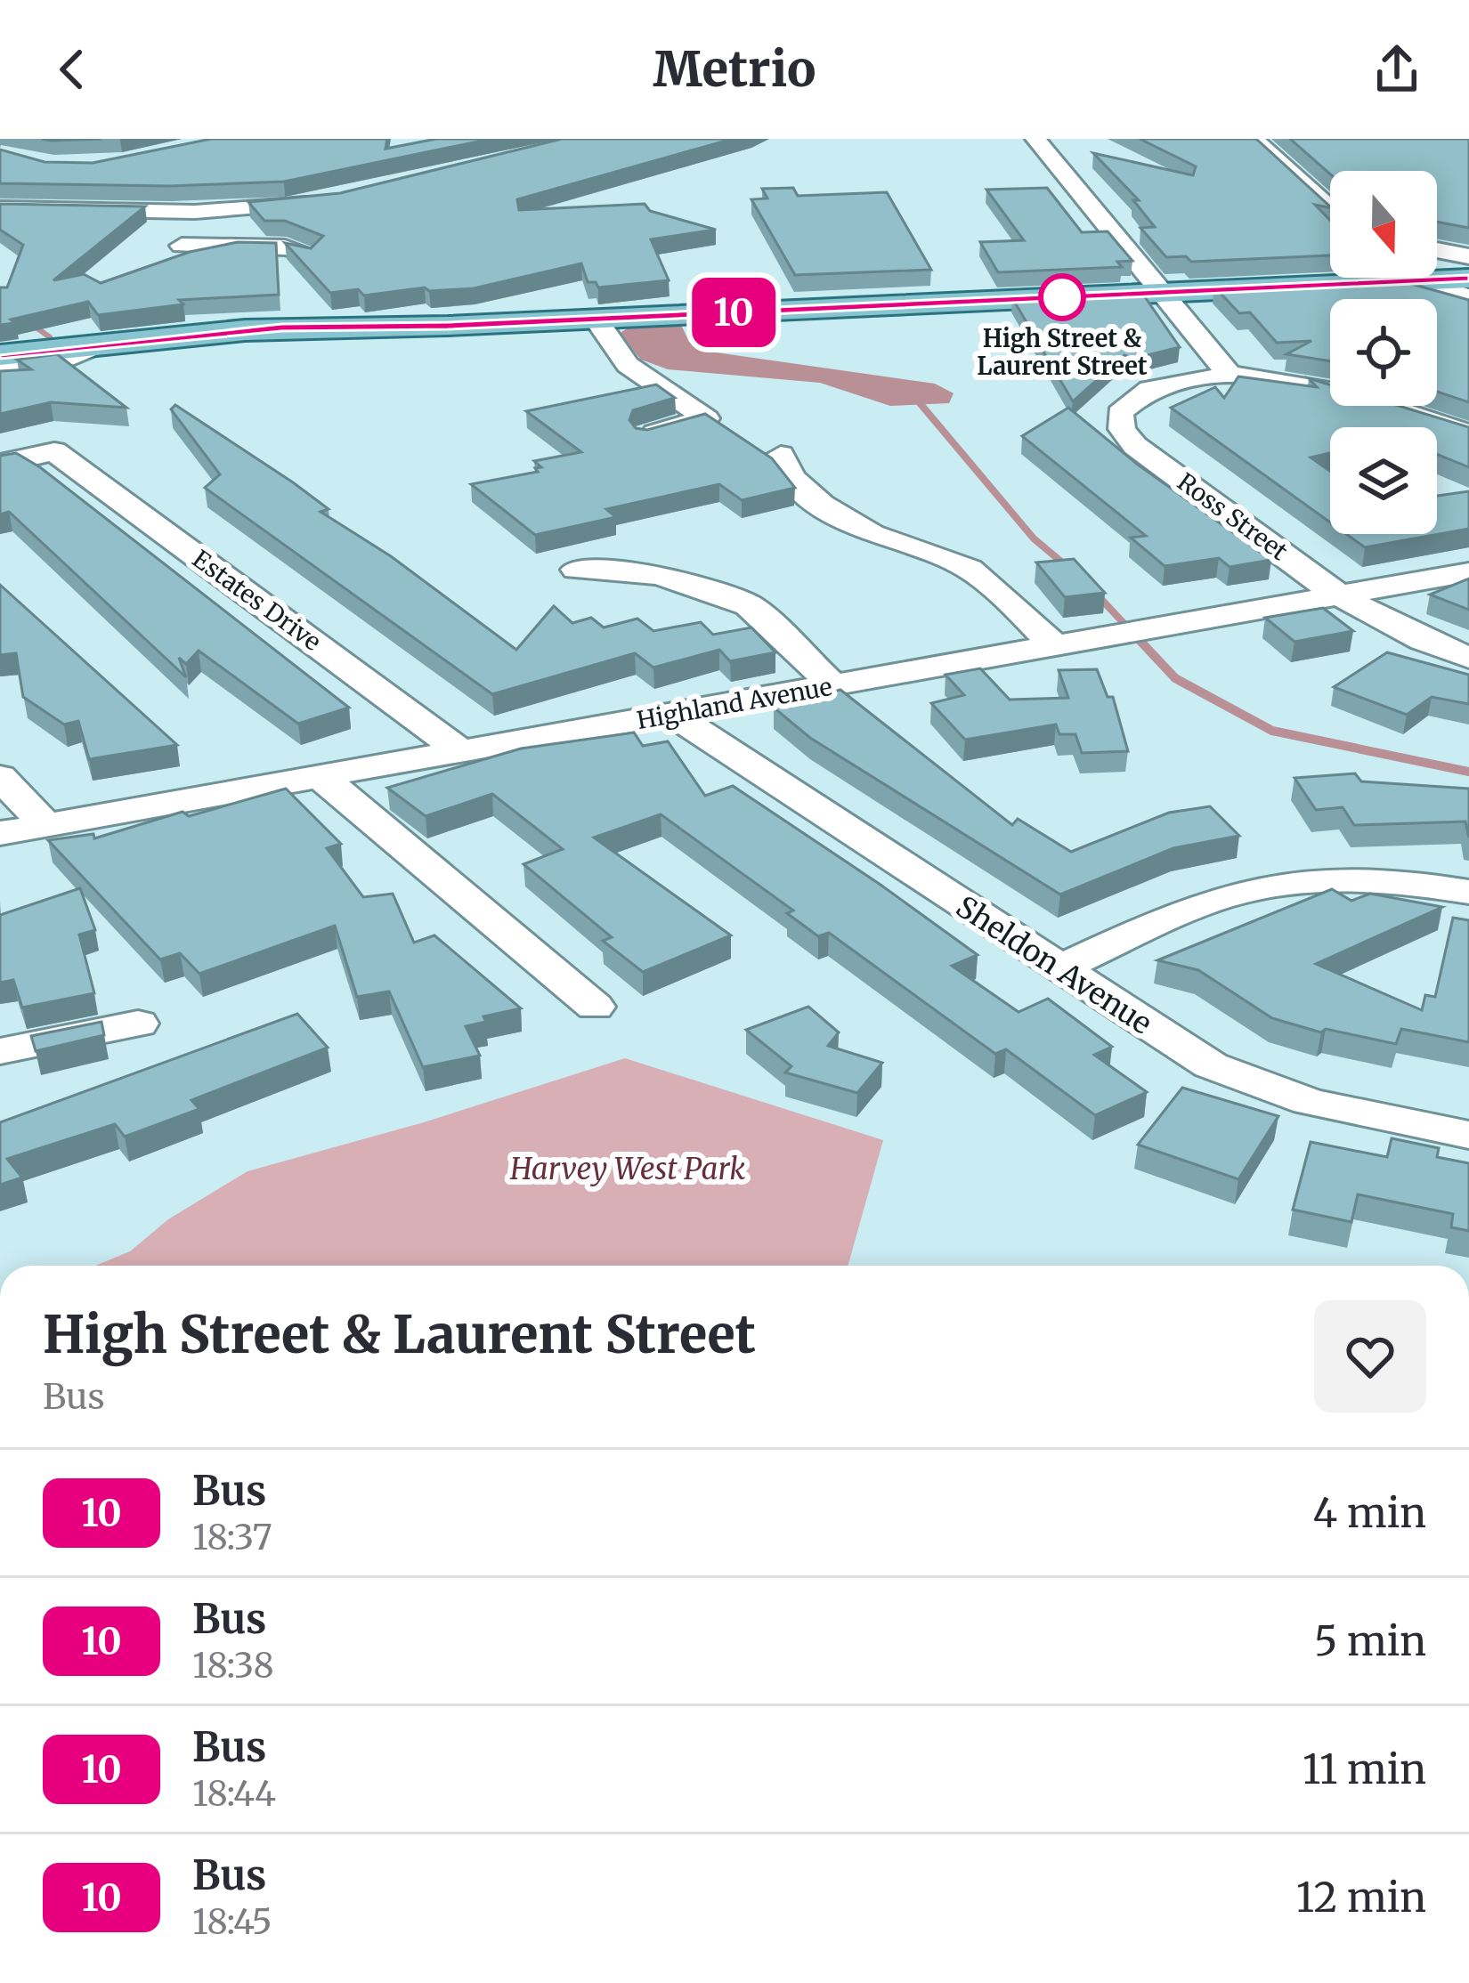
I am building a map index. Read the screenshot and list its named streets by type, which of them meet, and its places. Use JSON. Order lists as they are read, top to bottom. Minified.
{"streets":{"street":["Ross Street","Estates Drive","Highland Avenue","Sheldon Avenue"]},"crossings":[["Ross Street","Highland Avenue"],["Estates Drive","Highland Avenue"],["Highland Avenue","Sheldon Avenue"]],"parks":["Harvey West Park"],"places":["High Street & Laurent Street"],"lines":["bus line 10"],"north":"bottom","page":{"header":"Metrio","on_map":"10","heading":["High Street & Laurent Street","Bus"],"list":[{"mark":"10","name":"Bus","note":"18:37","value":"4 min"},{"mark":"10","name":"Bus","note":"18:38","value":"5 min"},{"mark":"10","name":"Bus","note":"18:44","value":"11 min"},{"mark":"10","name":"Bus","note":"18:45","value":"12 min"}]}}
